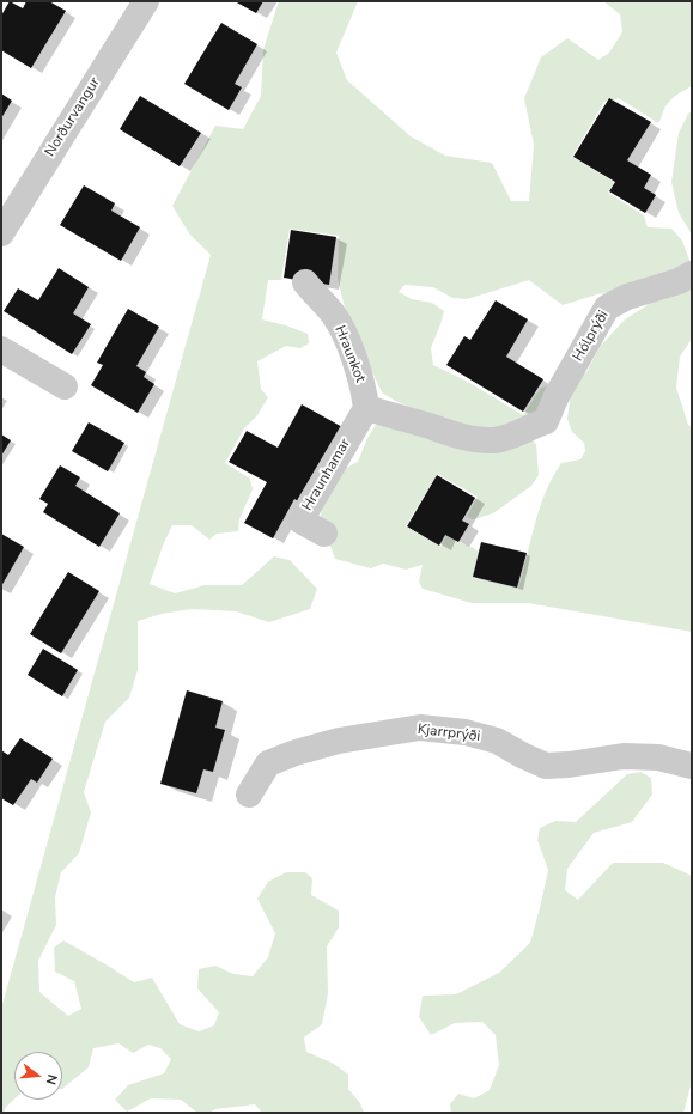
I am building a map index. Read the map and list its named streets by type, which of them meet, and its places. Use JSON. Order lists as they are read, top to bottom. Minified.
{"streets":{"street":["Norðurvangur","Hólprýði","Hraunkot","Hraunhamar","Kjarrprýði"]},"crossings":[["Hólprýði","Hraunkot"],["Hólprýði","Hraunhamar"],["Hraunkot","Hraunhamar"]],"north":"right"}
